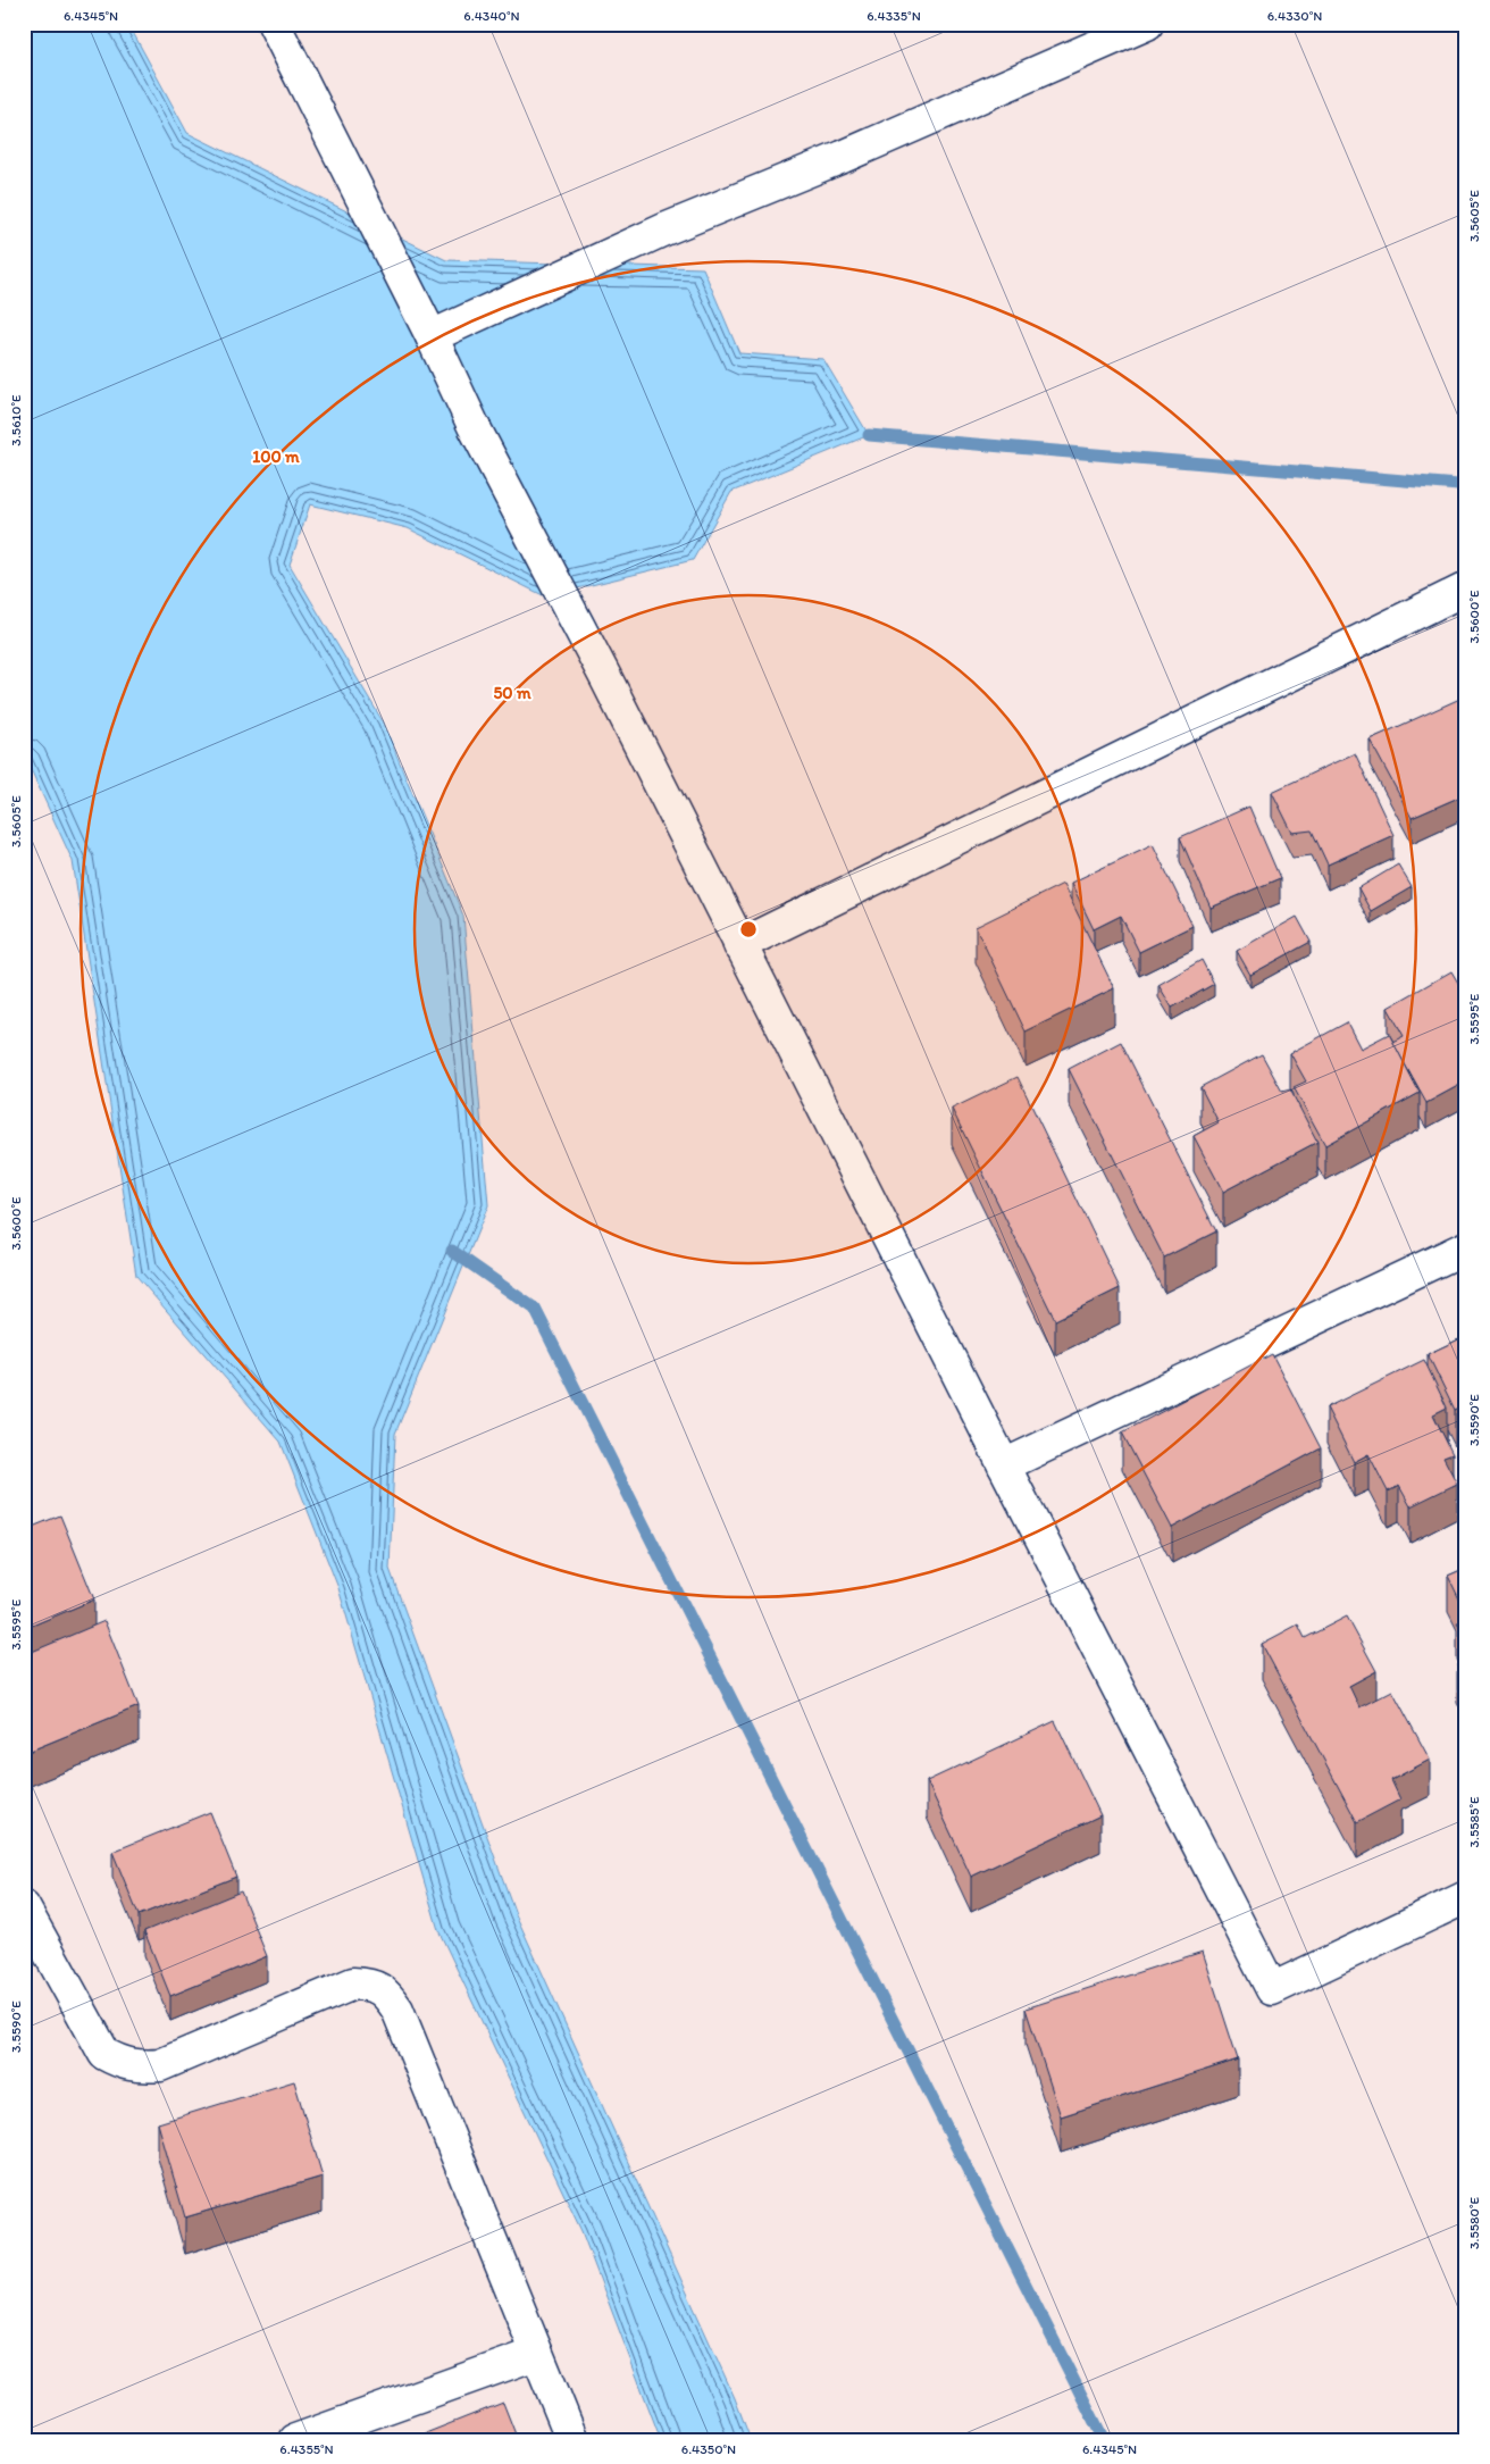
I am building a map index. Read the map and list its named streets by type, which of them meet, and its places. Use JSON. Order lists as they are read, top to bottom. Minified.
{"coordinates":["6.4345°N","6.4340°N","6.4335°N","6.4330°N","3.5605°E","3.5610°E","3.5600°E","3.5595°E","3.5590°E","3.5585°E","3.5580°E","6.4355°N","6.4350°N"],"rings":["100 m","50 m"]}
